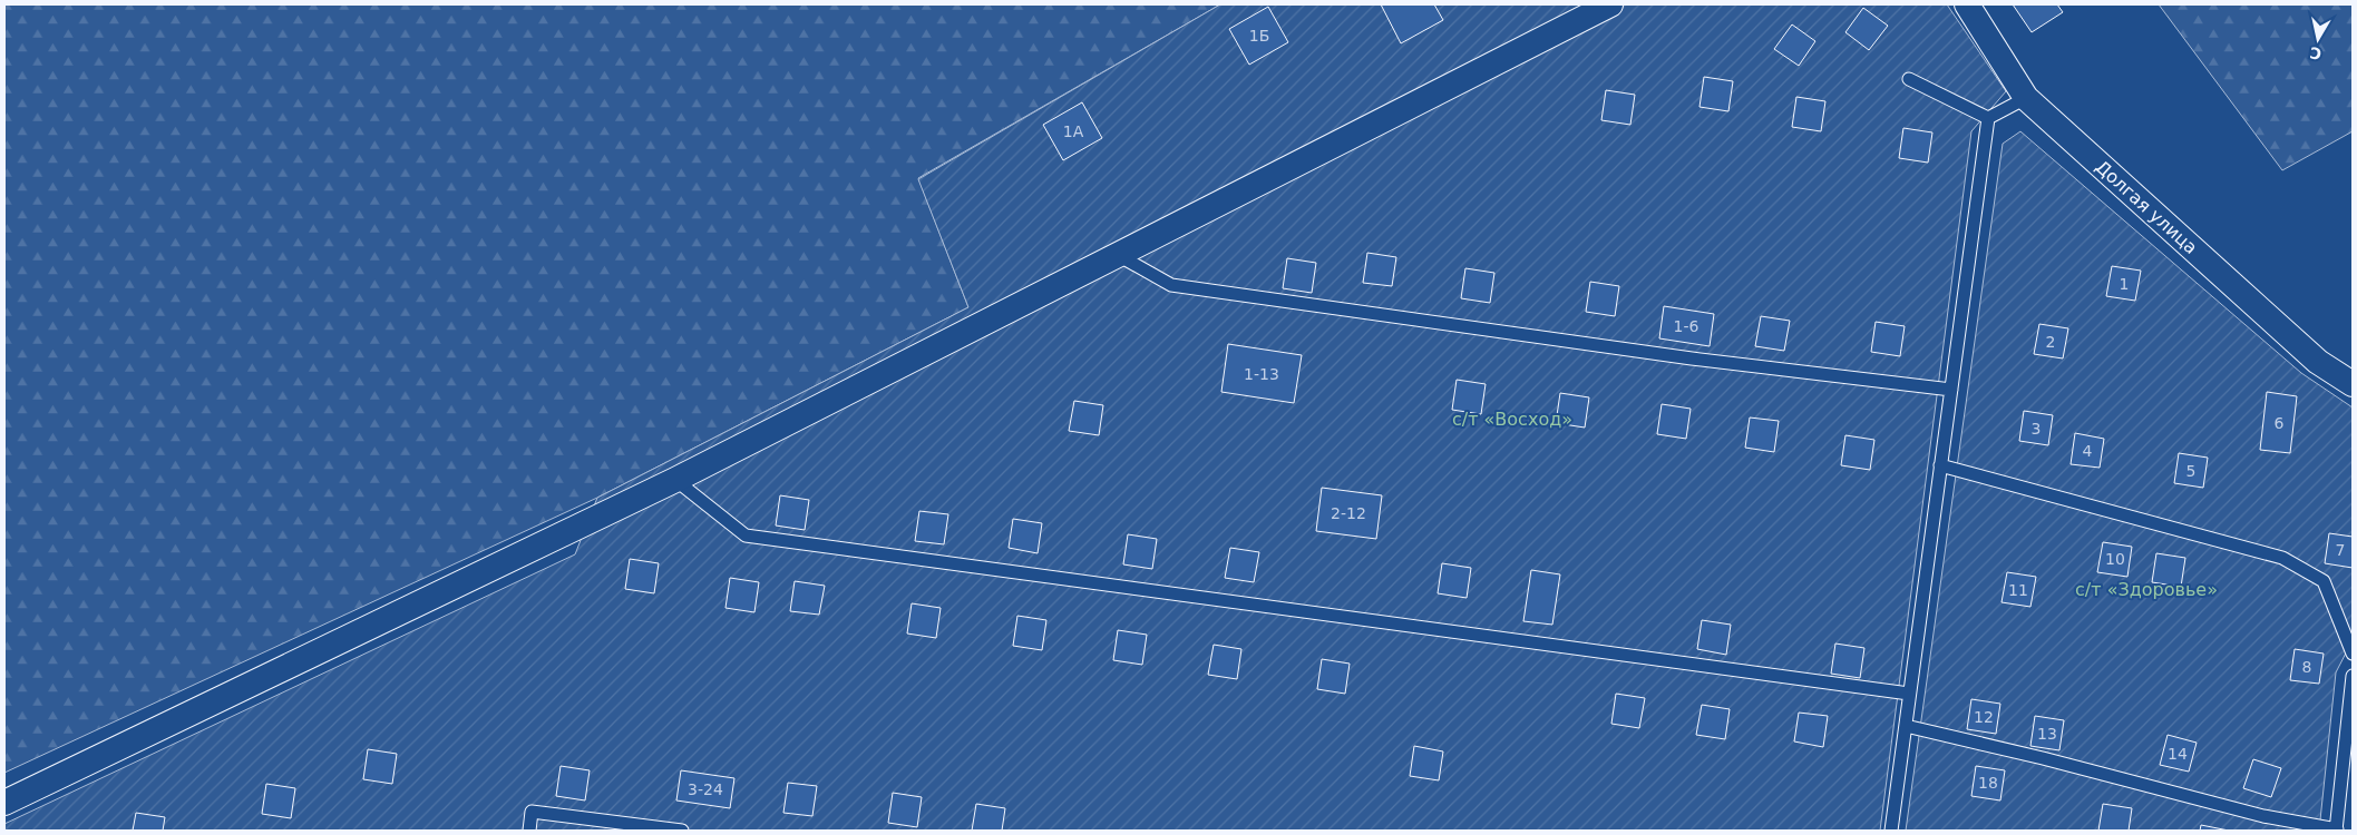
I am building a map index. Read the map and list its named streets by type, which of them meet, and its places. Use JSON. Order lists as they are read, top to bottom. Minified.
{"streets":{"street":["Долгая улица"]},"parks":["с/т «Восход»","с/т «Здоровье»"],"house_numbers":["1Б","1А","1","1-6","2","1-13","6","3","4","5","2-12","7","10","11","8","12","13","14","18","3-24"],"north":"bottom"}
